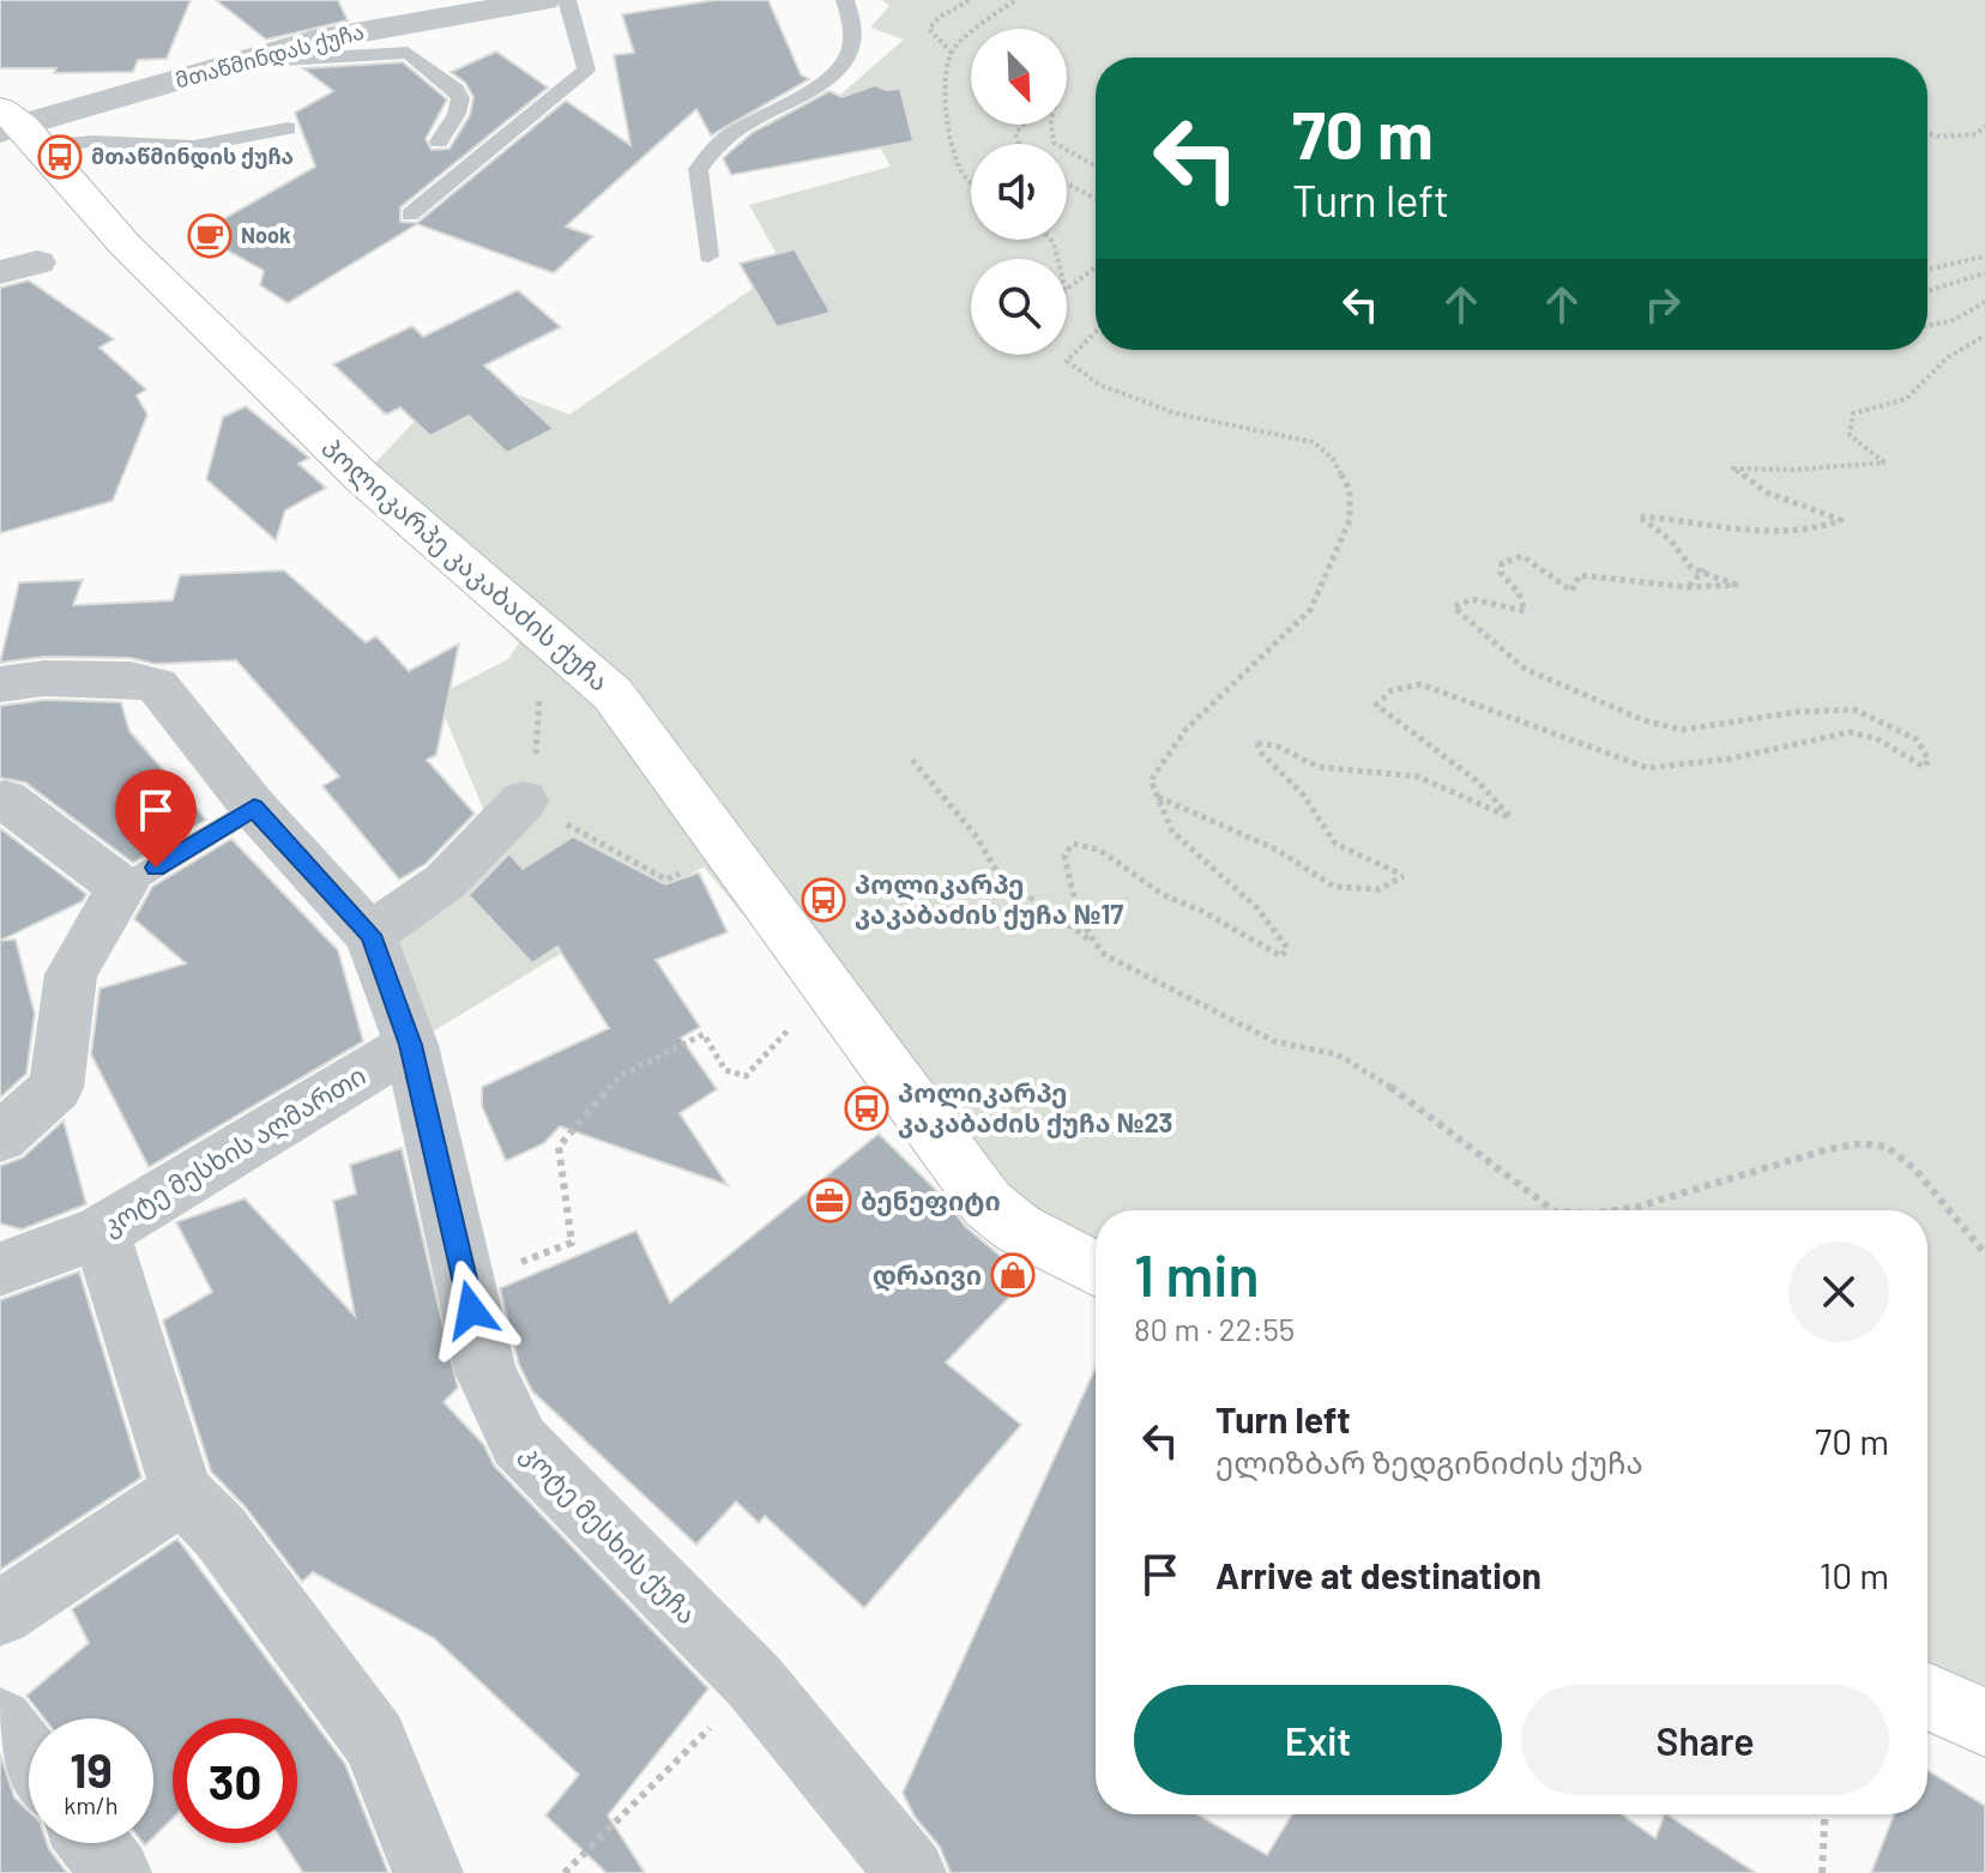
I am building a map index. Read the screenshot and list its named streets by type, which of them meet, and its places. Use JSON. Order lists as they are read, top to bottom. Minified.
{"streets":{"street":["მთაწმინდას ქუჩა","პოლიკარპე კაკაბაძის ქუჩა","კოტე მესხის აღმართი","კოტე მესხის ქუჩა"]},"crossings":[["მთაწმინდას ქუჩა","პოლიკარპე კაკაბაძის ქუჩა"],["კოტე მესხის აღმართი","კოტე მესხის ქუჩა"]],"places":{"bus stop":["მთაწმინდის ქუჩა","პოლიკარპე კაკაბაძის ქუჩა №17","პოლიკარპე კაკაბაძის ქუჩა №23"],"cafe":["Nook"],"office":["ბენეფიტი"],"shop":["დრაივი"]},"north":"bottom right","page":{"turn":["70 m","Turn left"],"heading":["1 min","80 m · 22:55"],"list":[{"name":"Turn left","note":"ელიზბარ ზედგინიძის ქუჩა","value":"70 m"},{"name":"Arrive at destination","value":"10 m"}],"buttons":["Exit","Share"],"speed":"19 km/h","limit":"30"}}
